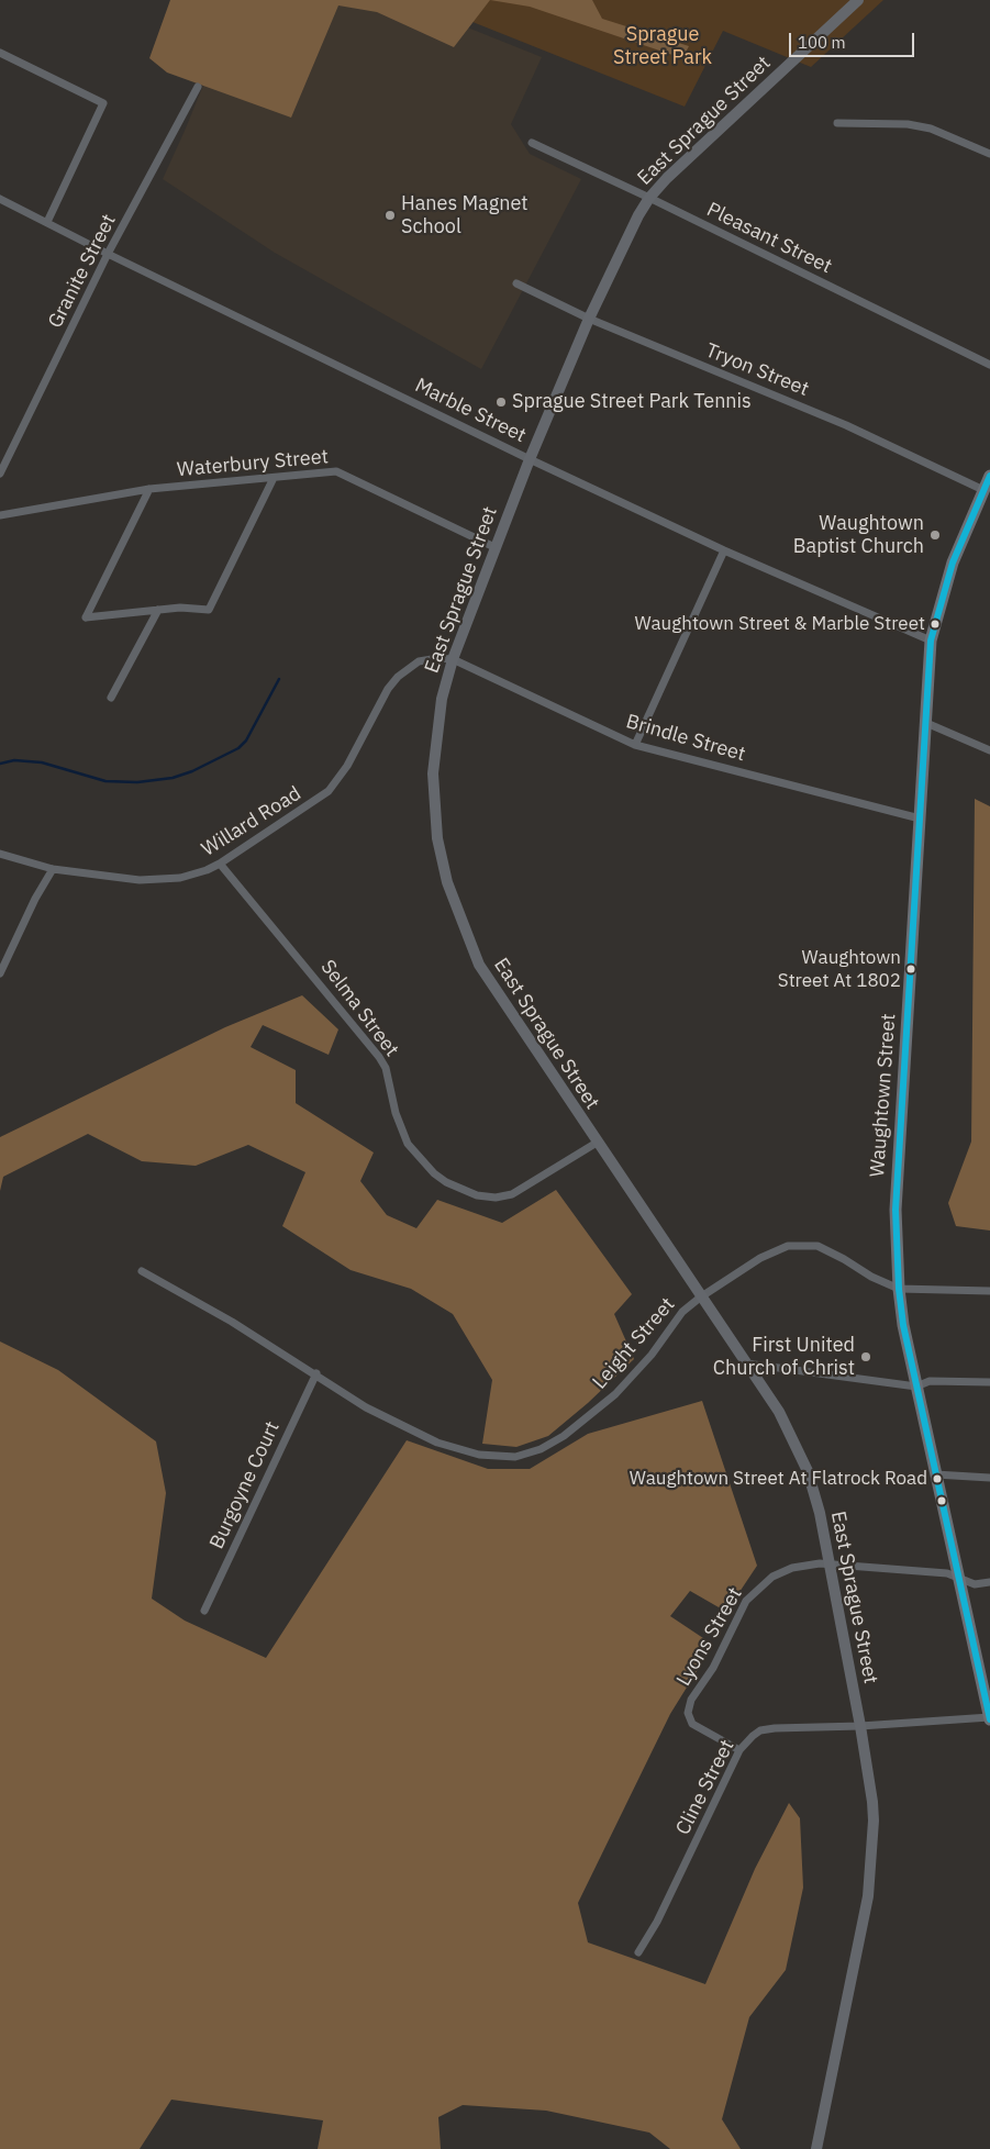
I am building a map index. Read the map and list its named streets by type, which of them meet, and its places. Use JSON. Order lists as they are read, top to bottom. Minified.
{"streets":{"main road":["Waughtown Street"],"street":["East Sprague Street","Pleasant Street","Granite Street","Tryon Street","Marble Street","Waterbury Street","Brindle Street","Willard Road","Selma Street","Leight Street","Burgoyne Court","Lyons Street","Cline Street"]},"crossings":[["East Sprague Street","Pleasant Street"],["East Sprague Street","Tryon Street"],["East Sprague Street","Marble Street"],["East Sprague Street","Waterbury Street"],["East Sprague Street","Brindle Street"],["East Sprague Street","Willard Road"],["East Sprague Street","Selma Street"],["East Sprague Street","Leight Street"],["East Sprague Street","Lyons Street"],["East Sprague Street","Cline Street"],["Granite Street","Marble Street"],["Tryon Street","Waughtown Street"],["Marble Street","Waughtown Street"],["Brindle Street","Willard Road"],["Brindle Street","Waughtown Street"],["Willard Road","Selma Street"],["Waughtown Street","Leight Street"],["Waughtown Street","Lyons Street"],["Waughtown Street","Cline Street"],["Leight Street","Burgoyne Court"],["Lyons Street","Cline Street"]],"parks":["Sprague Street Park"],"places":["Hanes Magnet School","Sprague Street Park Tennis","Waughtown Baptist Church","Waughtown Street & Marble Street","Waughtown Street At 1802","First United Church of Christ","Waughtown Street At Flatrock Road"],"scale_bar":"100 m"}
